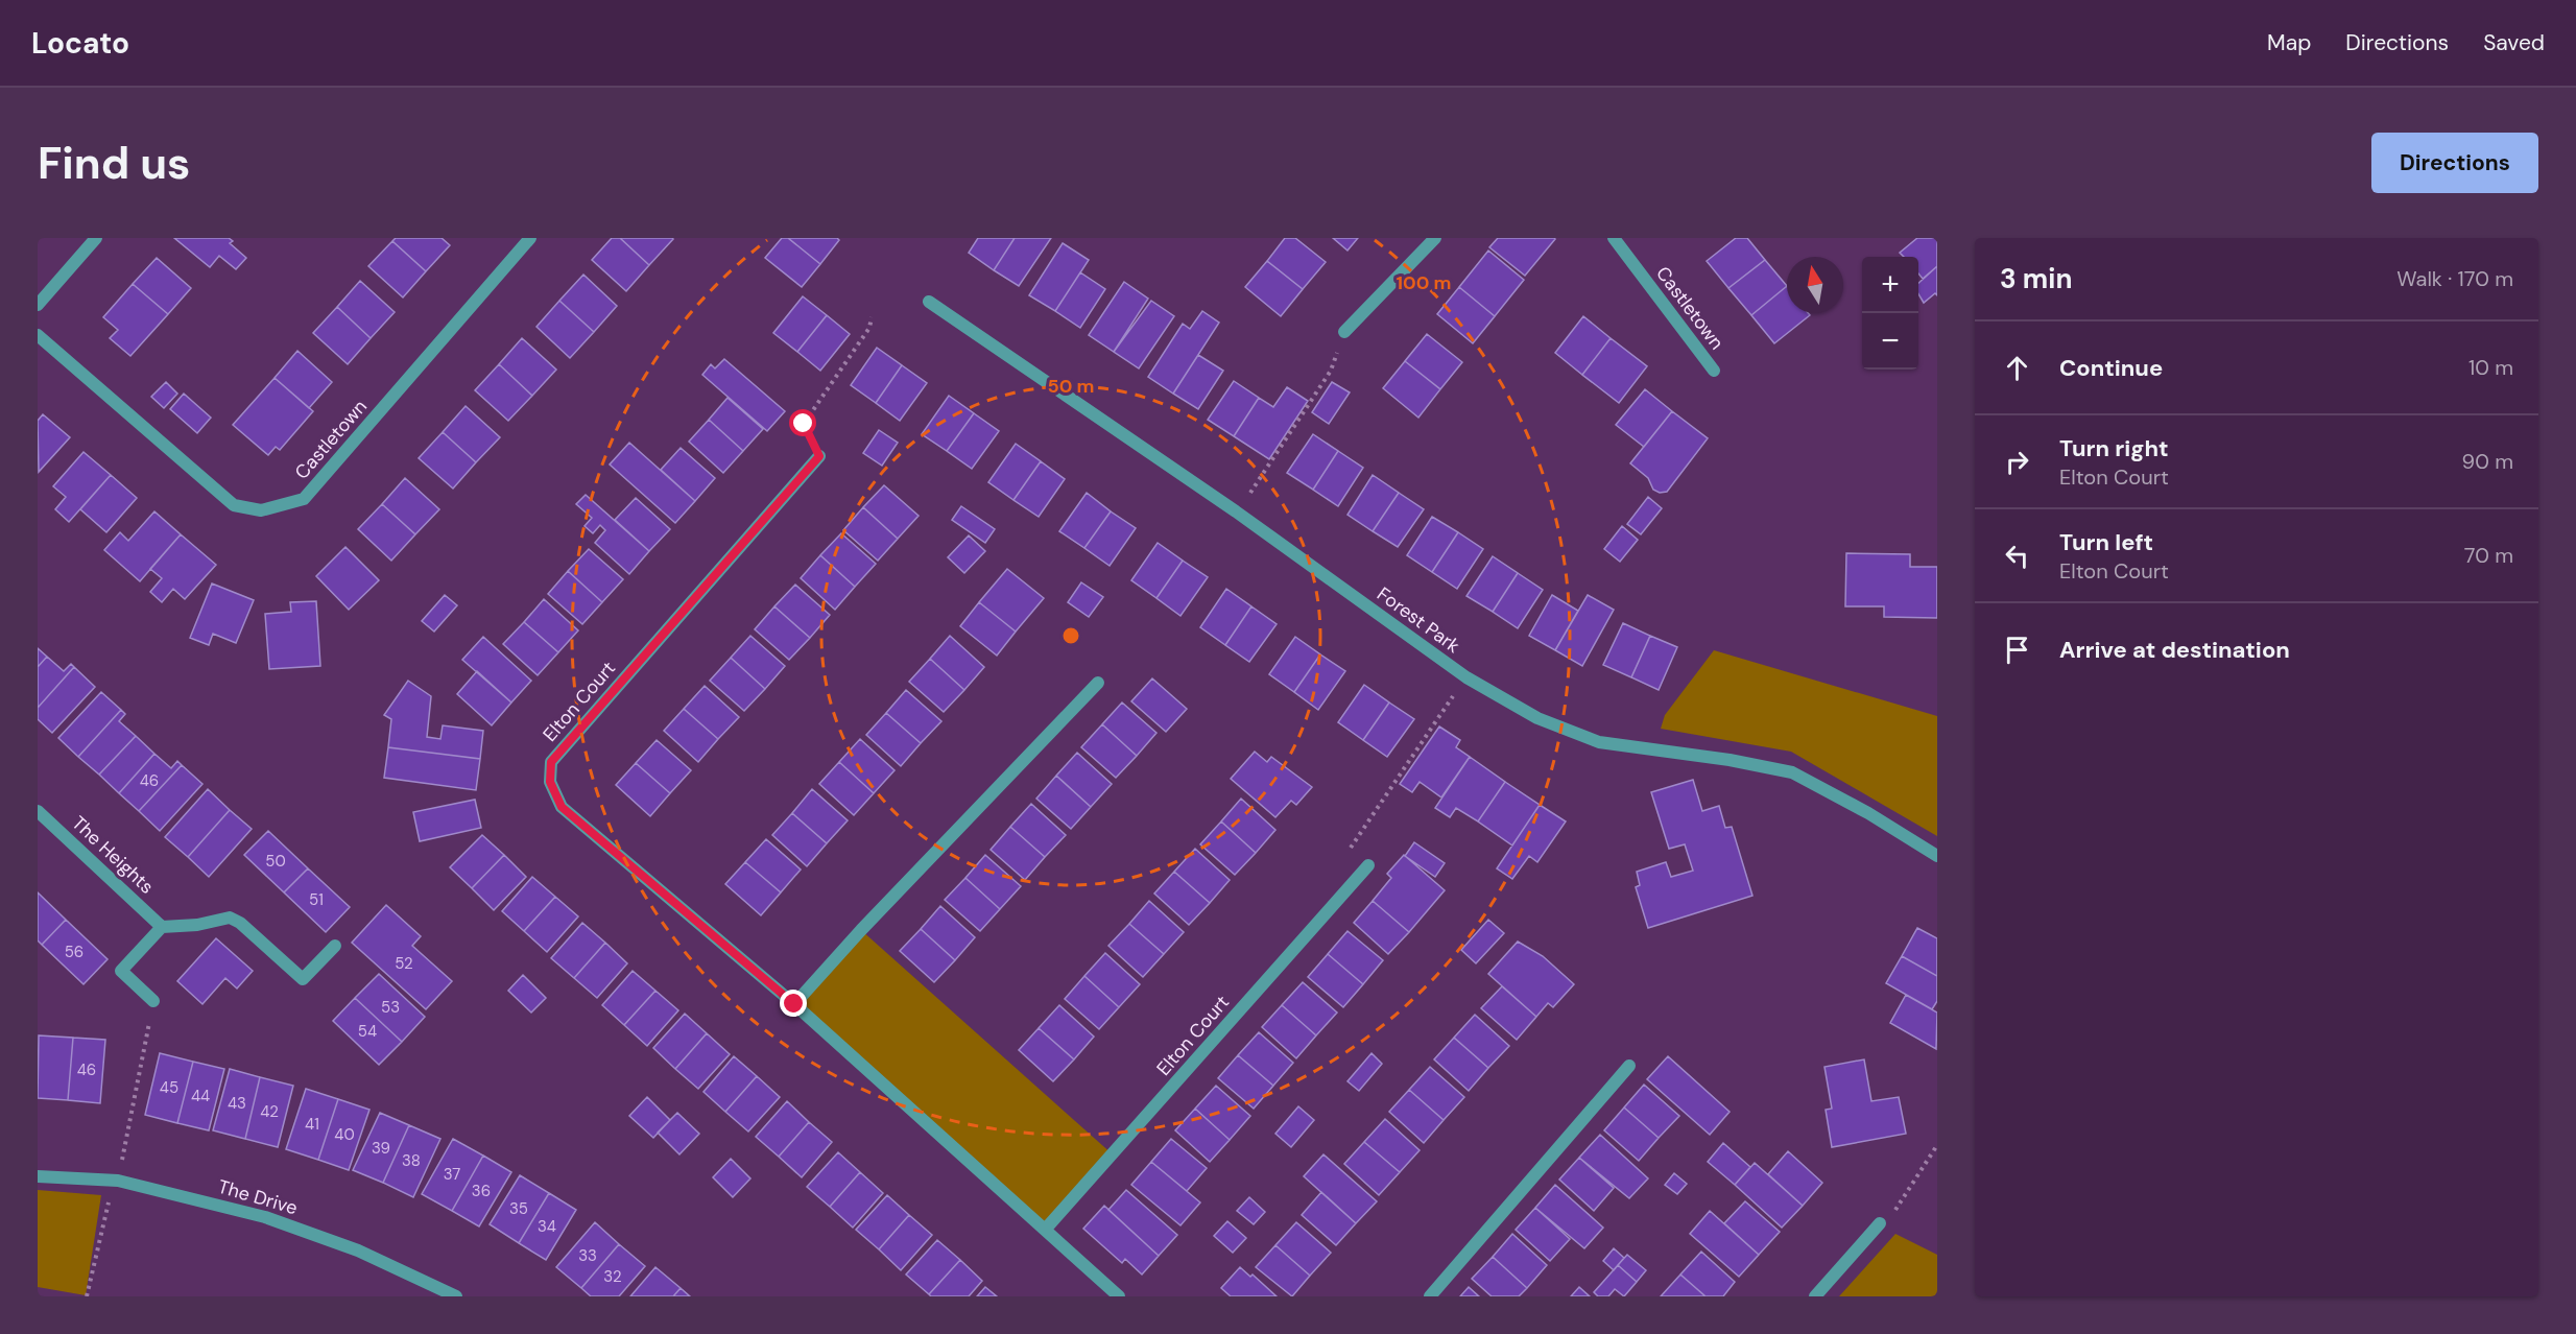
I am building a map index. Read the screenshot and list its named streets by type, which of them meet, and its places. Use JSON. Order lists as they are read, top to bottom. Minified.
{"streets":{"street":["Castletown","Forest Park","Elton Court","The Heights","The Drive"]},"house_numbers":["46","50","51","56","52","53","54","46","45","44","43","42","41","40","39","38","37","36","35","34","33","32"],"north":"top","page":{"header":"Locato","nav":["Map","Directions","Saved"],"buttons":"Directions","title":"Find us","heading":["3 min","Walk · 170 m"],"map_buttons":["+","−"],"list":[["Continue","10 m"],["Turn right","Elton Court","90 m"],["Turn left","Elton Court","70 m"],"Arrive at destination"]},"rings":["100 m","50 m"]}
